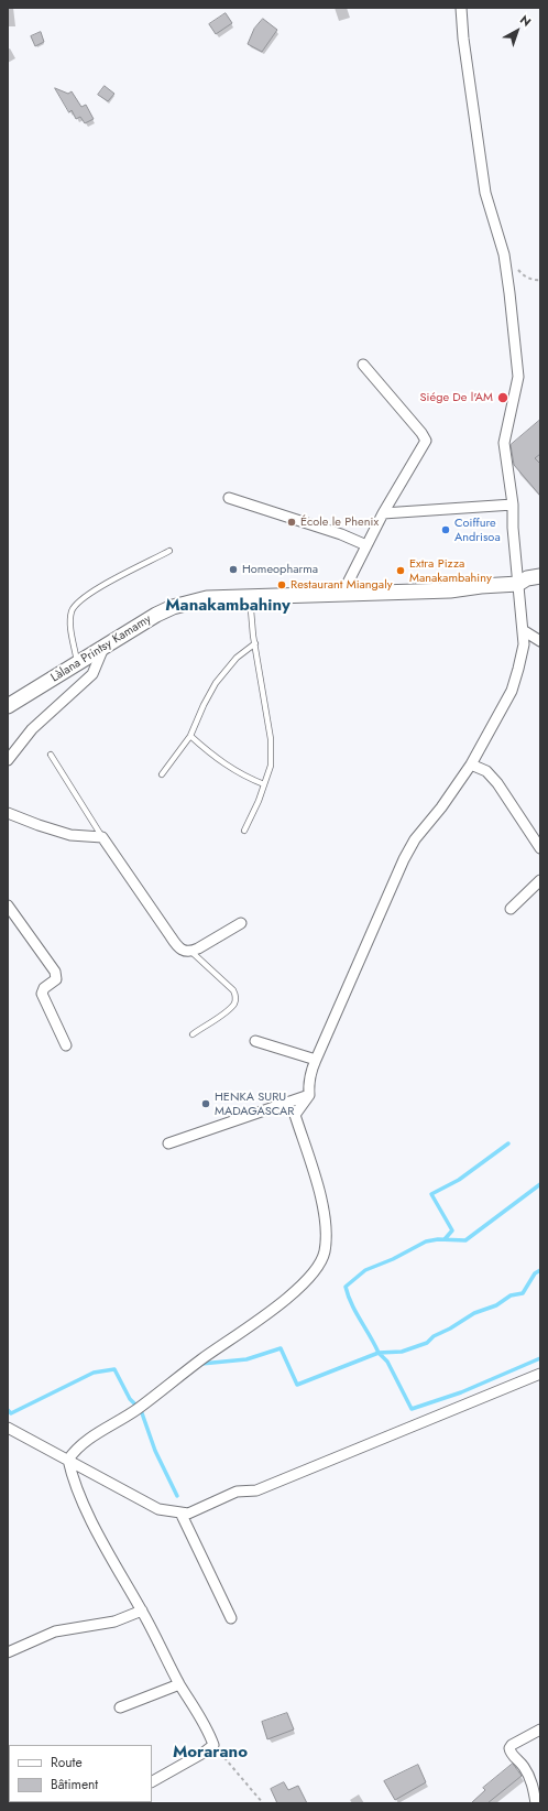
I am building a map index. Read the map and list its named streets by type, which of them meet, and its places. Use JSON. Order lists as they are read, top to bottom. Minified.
{"streets":{"street":["Làlana Printsy Kamamy"]},"districts":["Manakambahiny","Morarano"],"places":["Siége De l'AM","École le Phenix","Coiffure Andrisoa","Homeopharma","Extra Pizza Manakambahiny","Restaurant Miangaly","HENKA SURU MADAGASCAR"],"legend":["Route","Bâtiment"],"north":"top right"}
